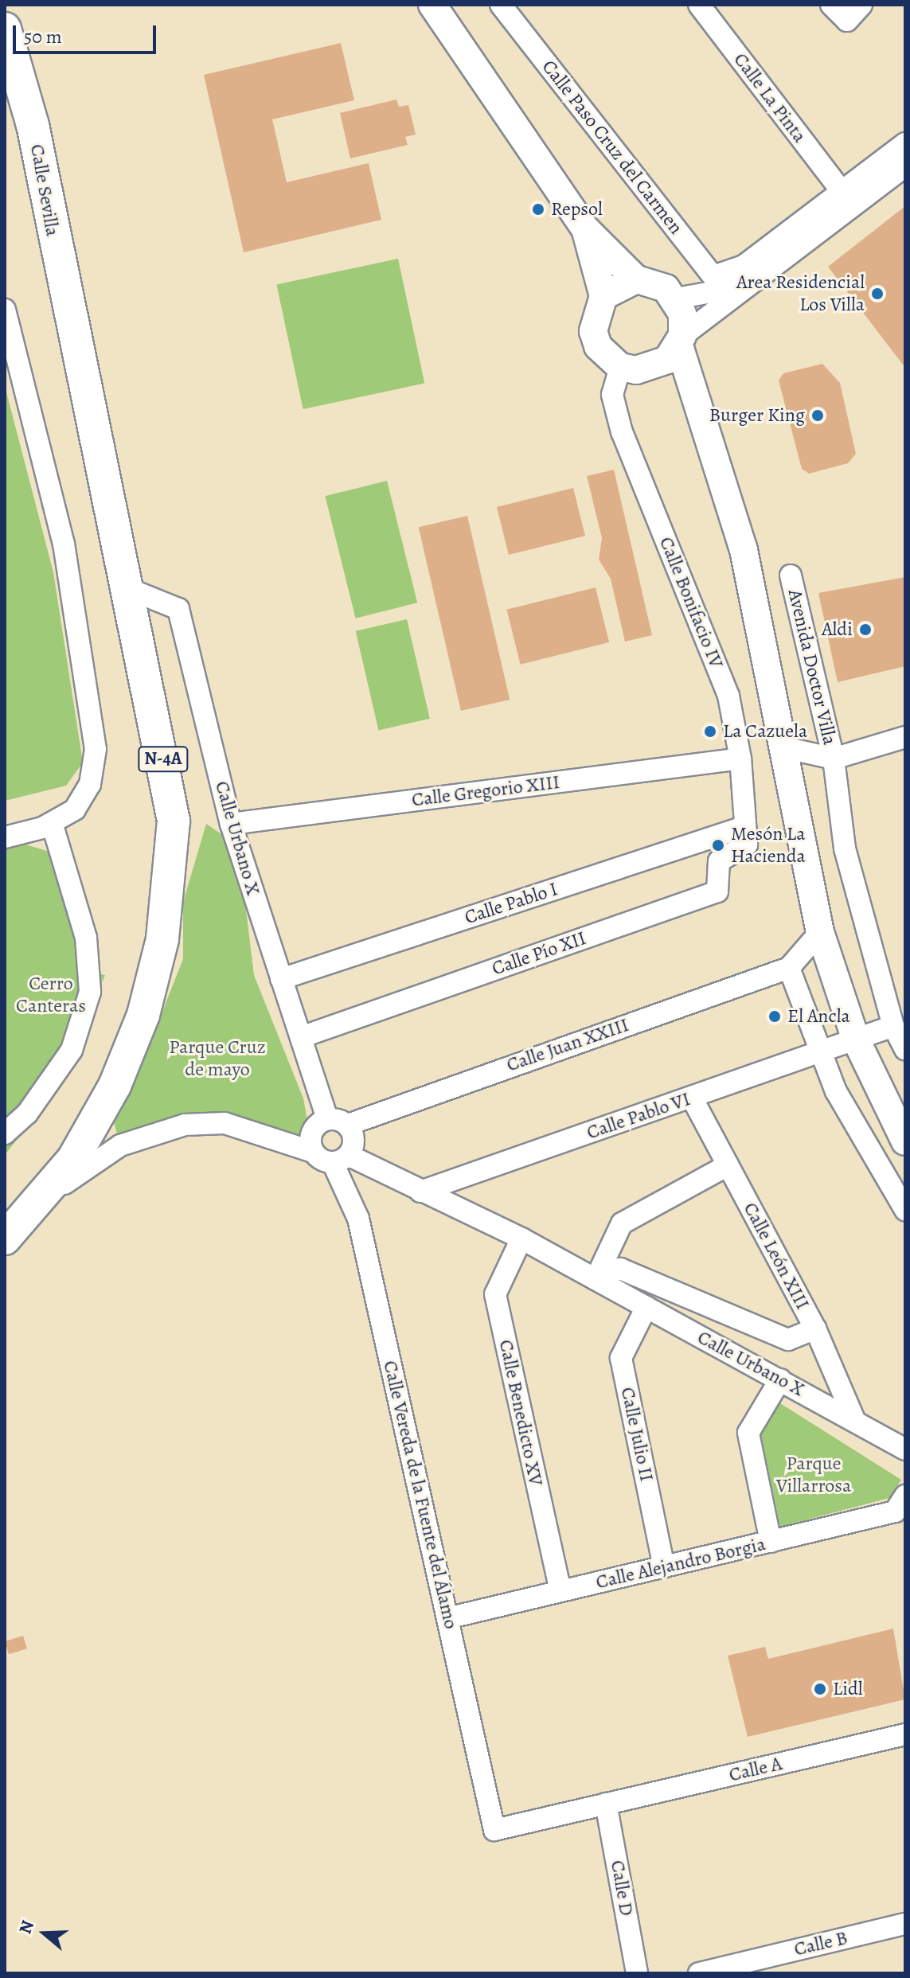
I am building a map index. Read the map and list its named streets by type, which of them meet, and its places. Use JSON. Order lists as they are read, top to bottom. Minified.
{"streets":{"highway":["Calle Sevilla","N-4A"],"street":["Calle La Pinta","Calle Paso Cruz del Carmen","Calle Bonifacio IV","Avenida Doctor Villa","Calle Gregorio XIII","Calle Urbano X","Calle Pablo I","Calle Pío XII","Calle Juan XXIII","Calle Pablo VI","Calle León XIII","Calle Benedicto XV","Calle Julio II","Calle Vereda de la Fuente del Álamo","Calle Alejandro Borgia","Calle A","Calle D","Calle B"]},"crossings":[["Calle Sevilla","N-4A"],["Calle Bonifacio IV","Calle Gregorio XIII"],["Calle Bonifacio IV","Calle Pablo I"],["Calle Bonifacio IV","Calle Pío XII"],["N-4A","Calle Urbano X"],["Calle Gregorio XIII","Calle Urbano X"],["Calle Urbano X","Calle Pablo I"],["Calle Urbano X","Calle Pío XII"],["Calle Urbano X","Calle Juan XXIII"],["Calle Urbano X","Calle Pablo VI"],["Calle Urbano X","Calle León XIII"],["Calle Urbano X","Calle Benedicto XV"],["Calle Urbano X","Calle Julio II"],["Calle Urbano X","Calle Vereda de la Fuente del Álamo"],["Calle Pablo I","Calle Pío XII"],["Calle Juan XXIII","Calle Vereda de la Fuente del Álamo"],["Calle Pablo VI","Calle León XIII"],["Calle Benedicto XV","Calle Alejandro Borgia"],["Calle Julio II","Calle Alejandro Borgia"],["Calle Vereda de la Fuente del Álamo","Calle Alejandro Borgia"],["Calle Vereda de la Fuente del Álamo","Calle A"],["Calle A","Calle D"]],"parks":["Cerro Canteras","Parque Cruz de mayo","Parque Villarrosa"],"places":["Repsol","Area Residencial Los Villa","Burger King","Aldi","La Cazuela","Mesón La Hacienda","El Ancla","Lidl"],"scale_bar":"50 m","north":"left"}
